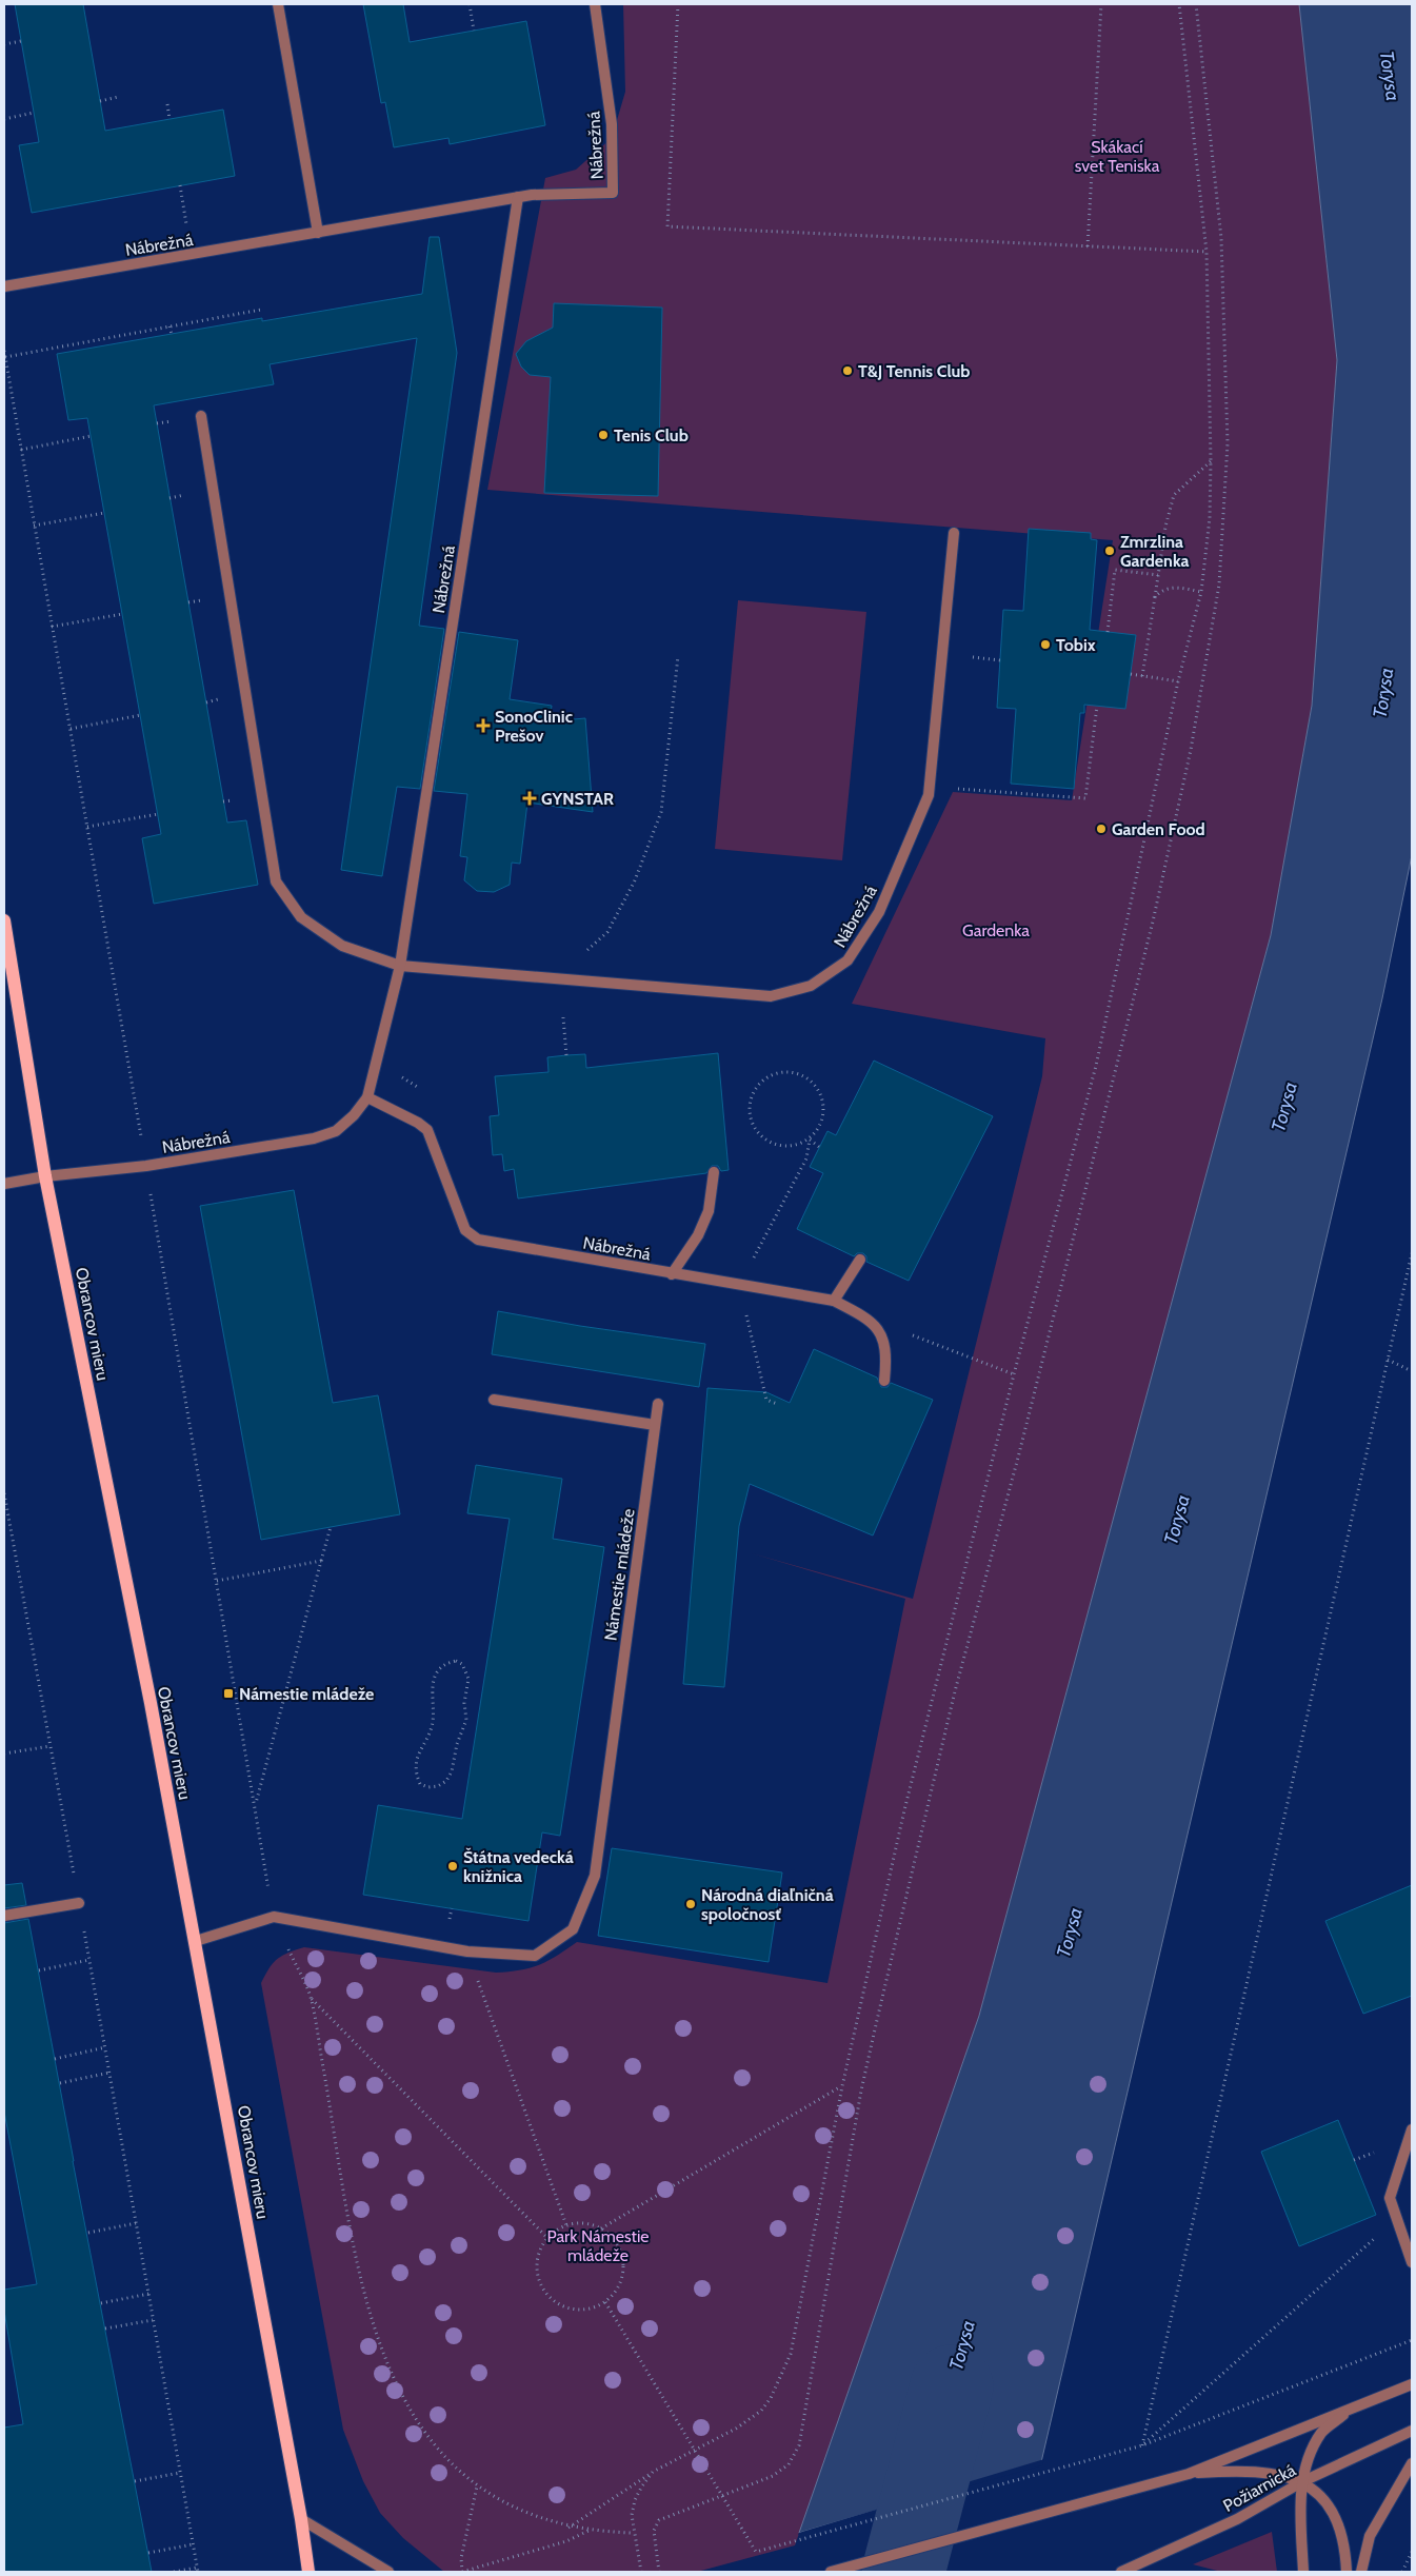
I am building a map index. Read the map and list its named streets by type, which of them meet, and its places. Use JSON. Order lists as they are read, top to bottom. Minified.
{"streets":{"main road":["Obrancov mieru"],"street":["Nábrežná","Námestie mládeže","Požiarnická"]},"crossings":[["Nábrežná","Obrancov mieru"],["Obrancov mieru","Námestie mládeže"]],"water":["Torysa"],"parks":["Skákací svet Teniska","Gardenka","Park Námestie mládeže"],"places":{"other":["T&J Tennis Club","Tenis Club","Zmrzlina Gardenka","Tobix","Garden Food","Štátna vedecká knižnica","Národná diaľničná spoločnosť"],"health":["SonoClinic Prešov","GYNSTAR"],"transit":["Námestie mládeže"]}}
